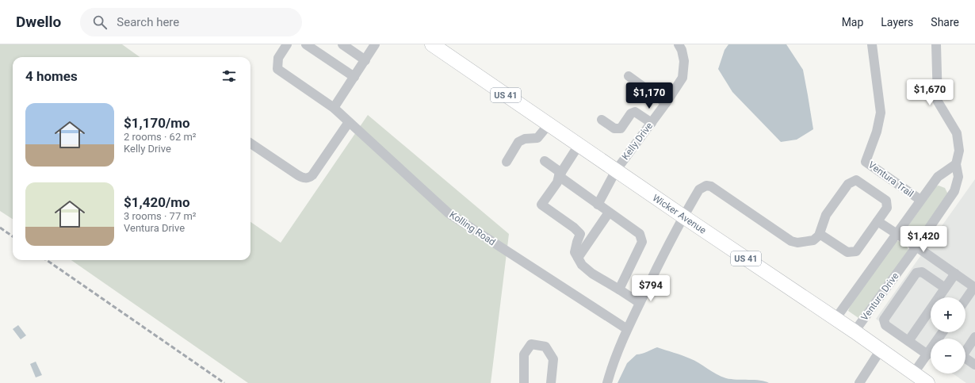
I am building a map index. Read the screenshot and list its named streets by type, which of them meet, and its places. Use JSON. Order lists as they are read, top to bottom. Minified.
{"streets":{"highway":["US 41","Wicker Avenue"],"street":["Kelly Drive","Ventura Trail","Kolling Road","Ventura Drive"]},"crossings":[["Kelly Drive","Wicker Avenue"],["Wicker Avenue","Ventura Drive"]],"page":{"header":"Dwello","search":"Search here","nav":["Map","Layers","Share"],"heading":"4 homes","price":["$1,670","$1,170","$1,420","$794"],"list":[{"name":"$1,170/mo","note":"2 rooms · 62 m² · Kelly Drive"},{"name":"$1,420/mo","note":"3 rooms · 77 m² · Ventura Drive"}],"map_buttons":["+","−"]}}
